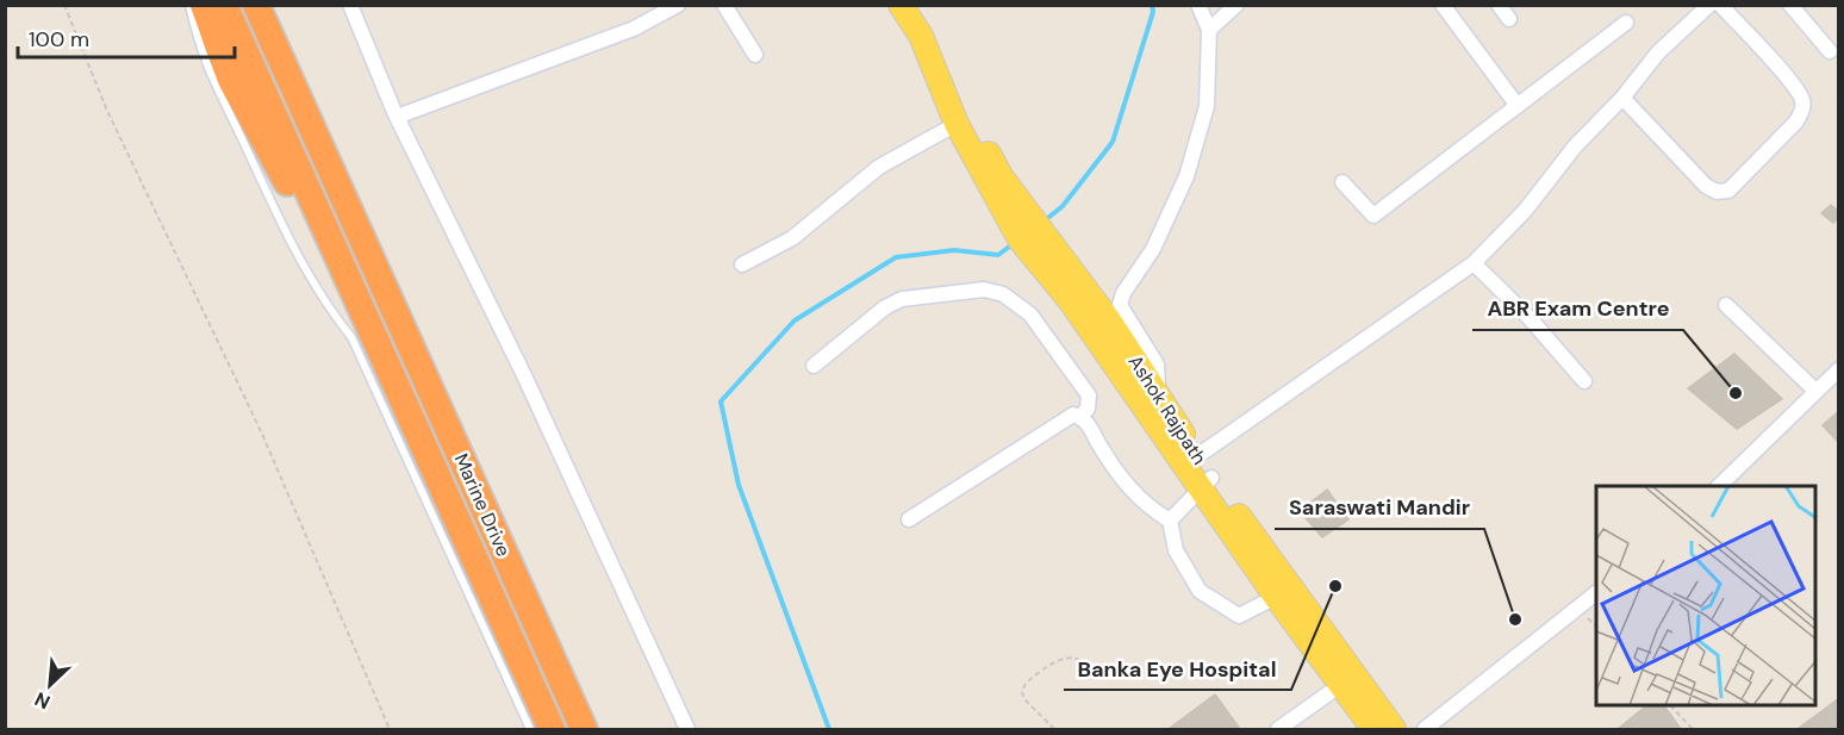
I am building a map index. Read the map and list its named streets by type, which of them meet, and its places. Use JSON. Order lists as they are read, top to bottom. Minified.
{"streets":{"highway":["Marine Drive"],"main road":["Ashok Rajpath"]},"places":["ABR Exam Centre","Banka Eye Hospital","Saraswati Mandir"],"scale_bar":"100 m","north":"bottom left"}
